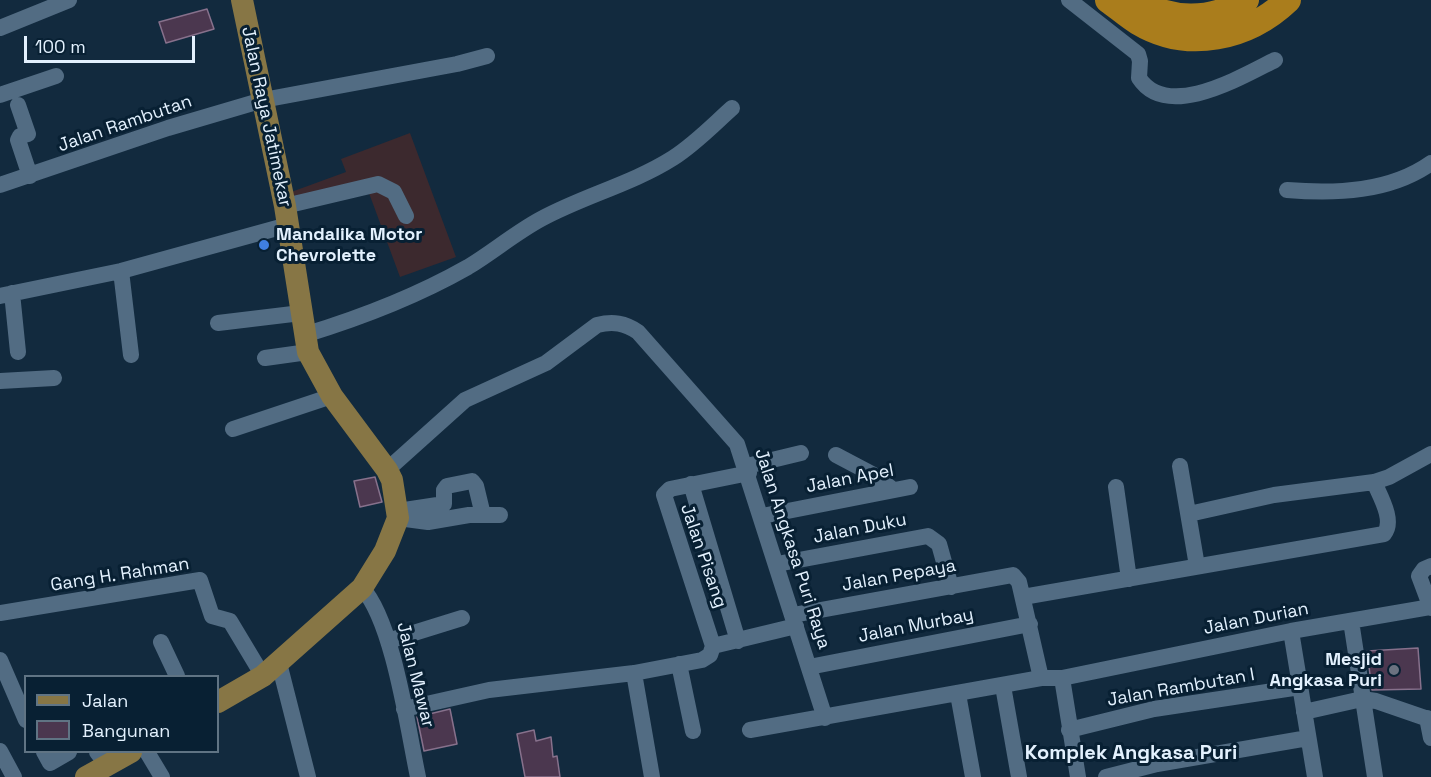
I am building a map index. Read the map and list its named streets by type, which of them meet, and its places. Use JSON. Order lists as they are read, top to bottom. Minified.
{"streets":{"main road":["Jalan Raya Jatimekar"],"street":["Jalan Rambutan","Jalan Apel","Jalan Duku","Jalan Angkasa Puri Raya","Jalan Pisang","Gang H. Rahman","Jalan Pepaya","Jalan Durian","Jalan Murbay","Jalan Mawar","Jalan Rambutan I"]},"crossings":[["Jalan Raya Jatimekar","Jalan Rambutan"],["Jalan Raya Jatimekar","Jalan Angkasa Puri Raya"],["Jalan Apel","Jalan Angkasa Puri Raya"],["Jalan Duku","Jalan Angkasa Puri Raya"],["Jalan Duku","Jalan Pepaya"],["Jalan Angkasa Puri Raya","Jalan Pisang"],["Jalan Angkasa Puri Raya","Jalan Pepaya"],["Jalan Angkasa Puri Raya","Jalan Durian"],["Jalan Angkasa Puri Raya","Jalan Murbay"],["Jalan Pisang","Jalan Pepaya"]],"districts":["Komplek Angkasa Puri"],"places":["Mandalika Motor Chevrolette","Mesjid Angkasa Puri"],"legend":["Jalan","Bangunan"],"scale_bar":"100 m"}
